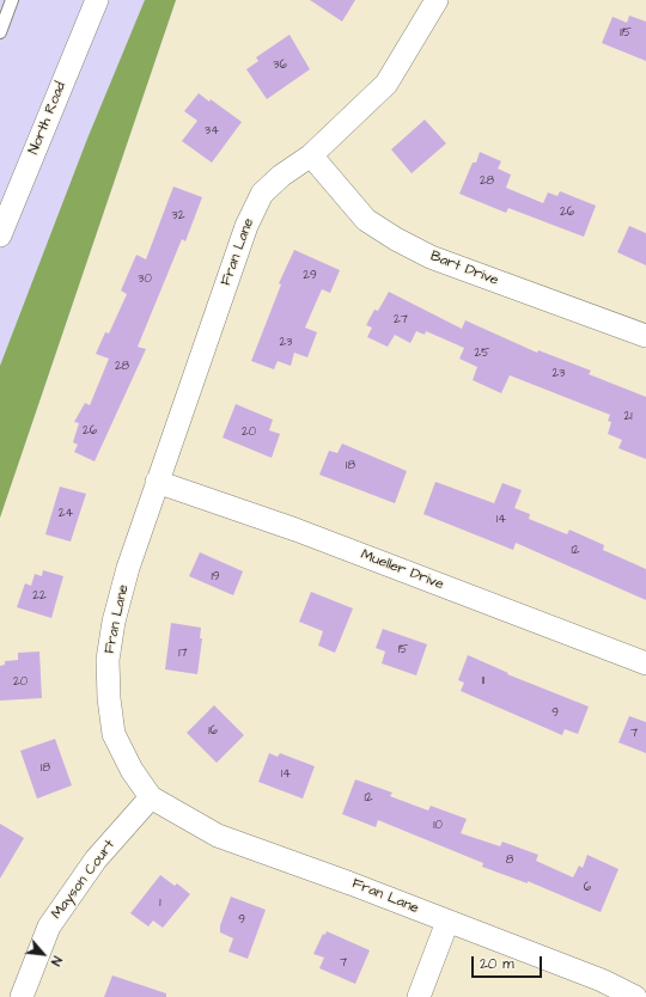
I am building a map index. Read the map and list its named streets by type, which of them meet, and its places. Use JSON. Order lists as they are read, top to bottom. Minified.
{"streets":{"street":["North Road","Fran Lane","Bart Drive","Mueller Drive","Mayson Court"]},"crossings":[["Fran Lane","Bart Drive"],["Fran Lane","Mueller Drive"],["Fran Lane","Mayson Court"]],"house_numbers":["115","36","34","28","26","32","29","30","27","23","25","28","23","21","26","20","18","24","14","12","19","22","15","17","11","20","9","16","7","18","14","12","10","8","6","1","9","7"],"scale_bar":"20 m","north":"bottom right"}
